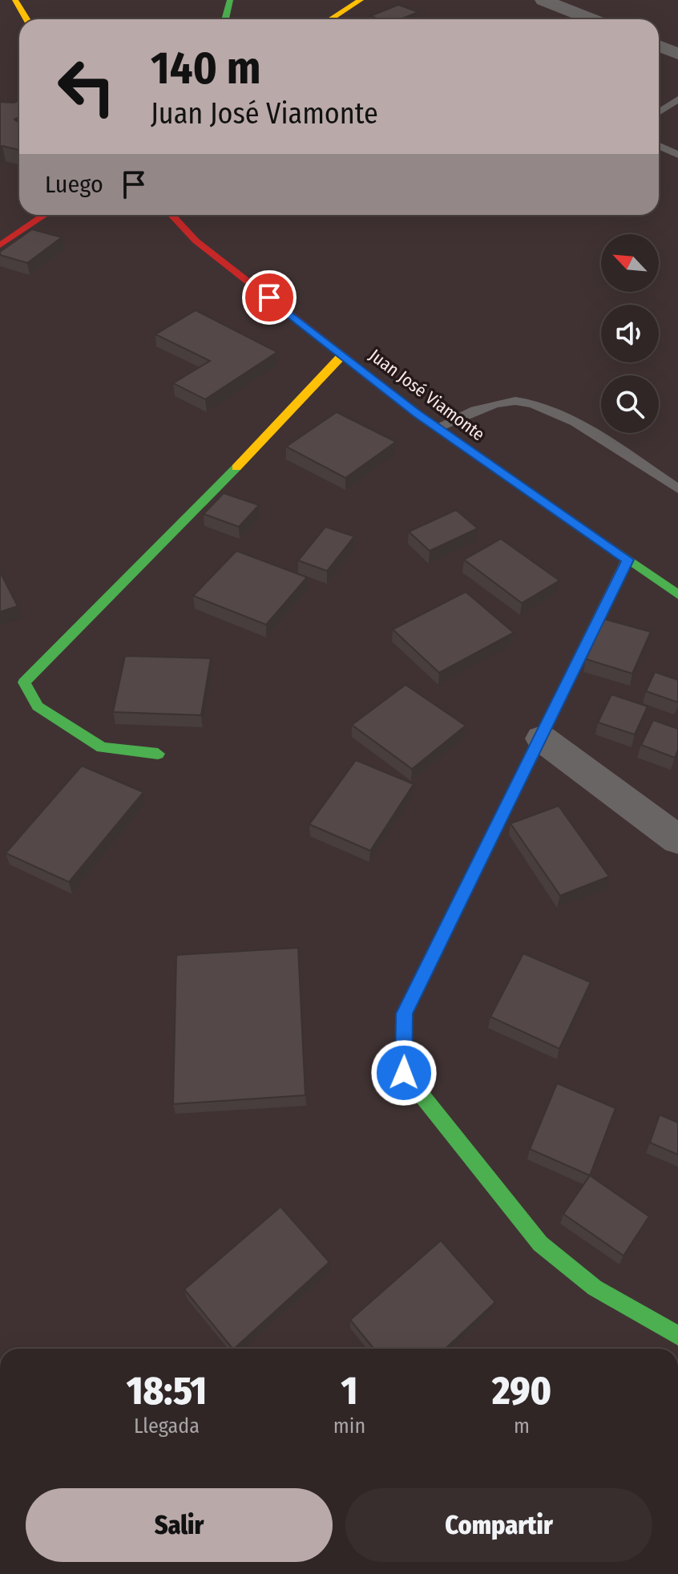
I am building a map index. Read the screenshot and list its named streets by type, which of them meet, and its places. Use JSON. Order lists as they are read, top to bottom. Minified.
{"streets":{"street":["Juan José Viamonte"]},"north":"top left","page":{"turn":["140 m","Juan José Viamonte"],"then":"Luego","eta":["18:51","Llegada","1","min","290","m"],"buttons":["Salir","Compartir"]}}
